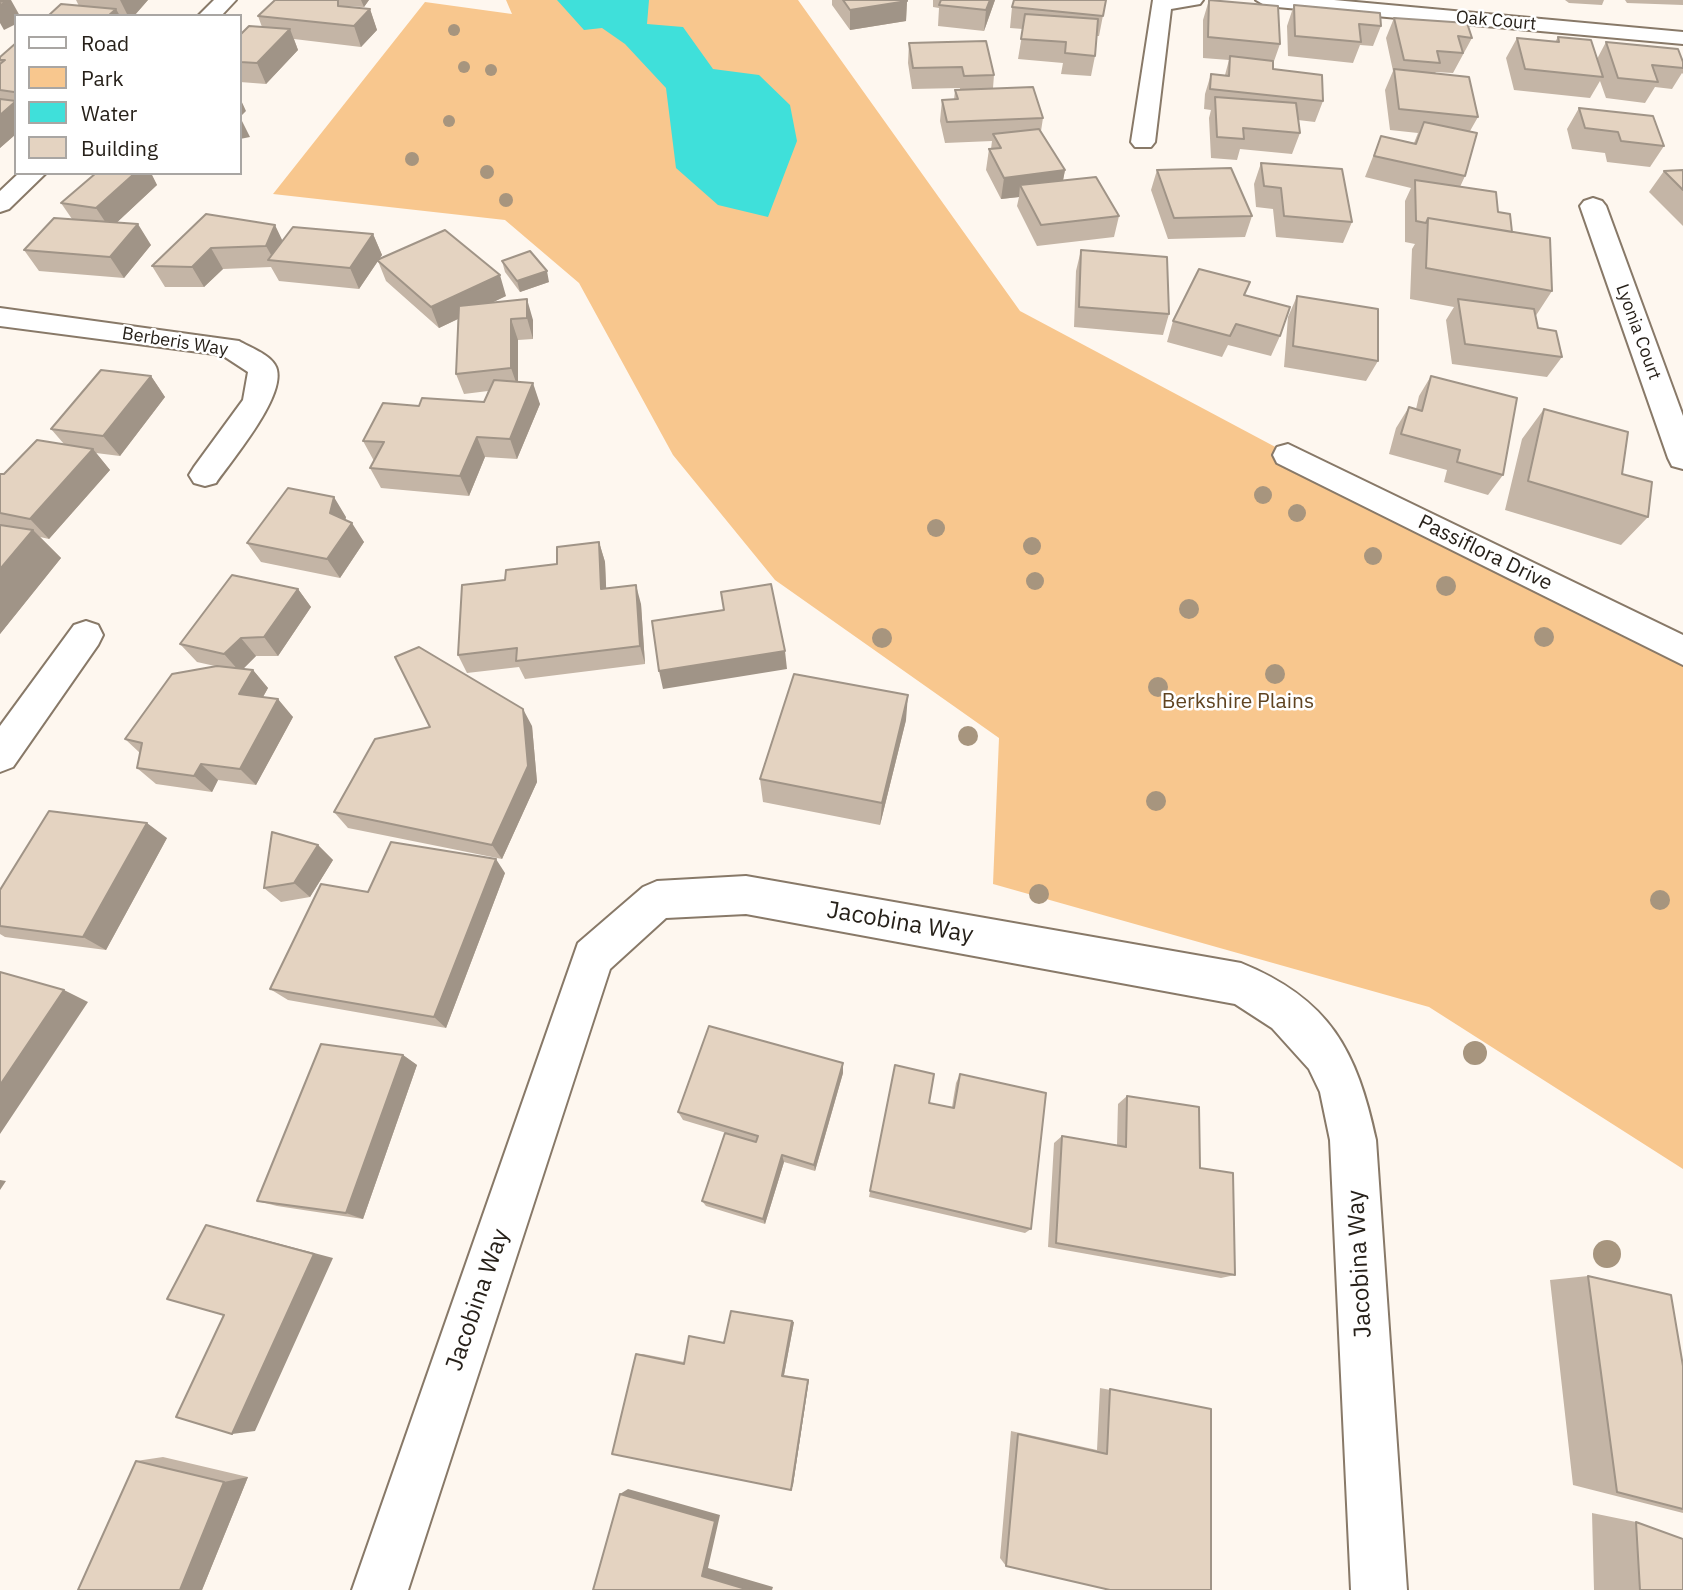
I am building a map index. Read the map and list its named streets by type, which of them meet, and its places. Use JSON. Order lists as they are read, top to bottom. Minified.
{"streets":{"street":["Oak Court","Lyonia Court","Berberis Way","Passiflora Drive","Jacobina Way"]},"parks":["Berkshire Plains"],"legend":["Road","Park","Water","Building"]}
